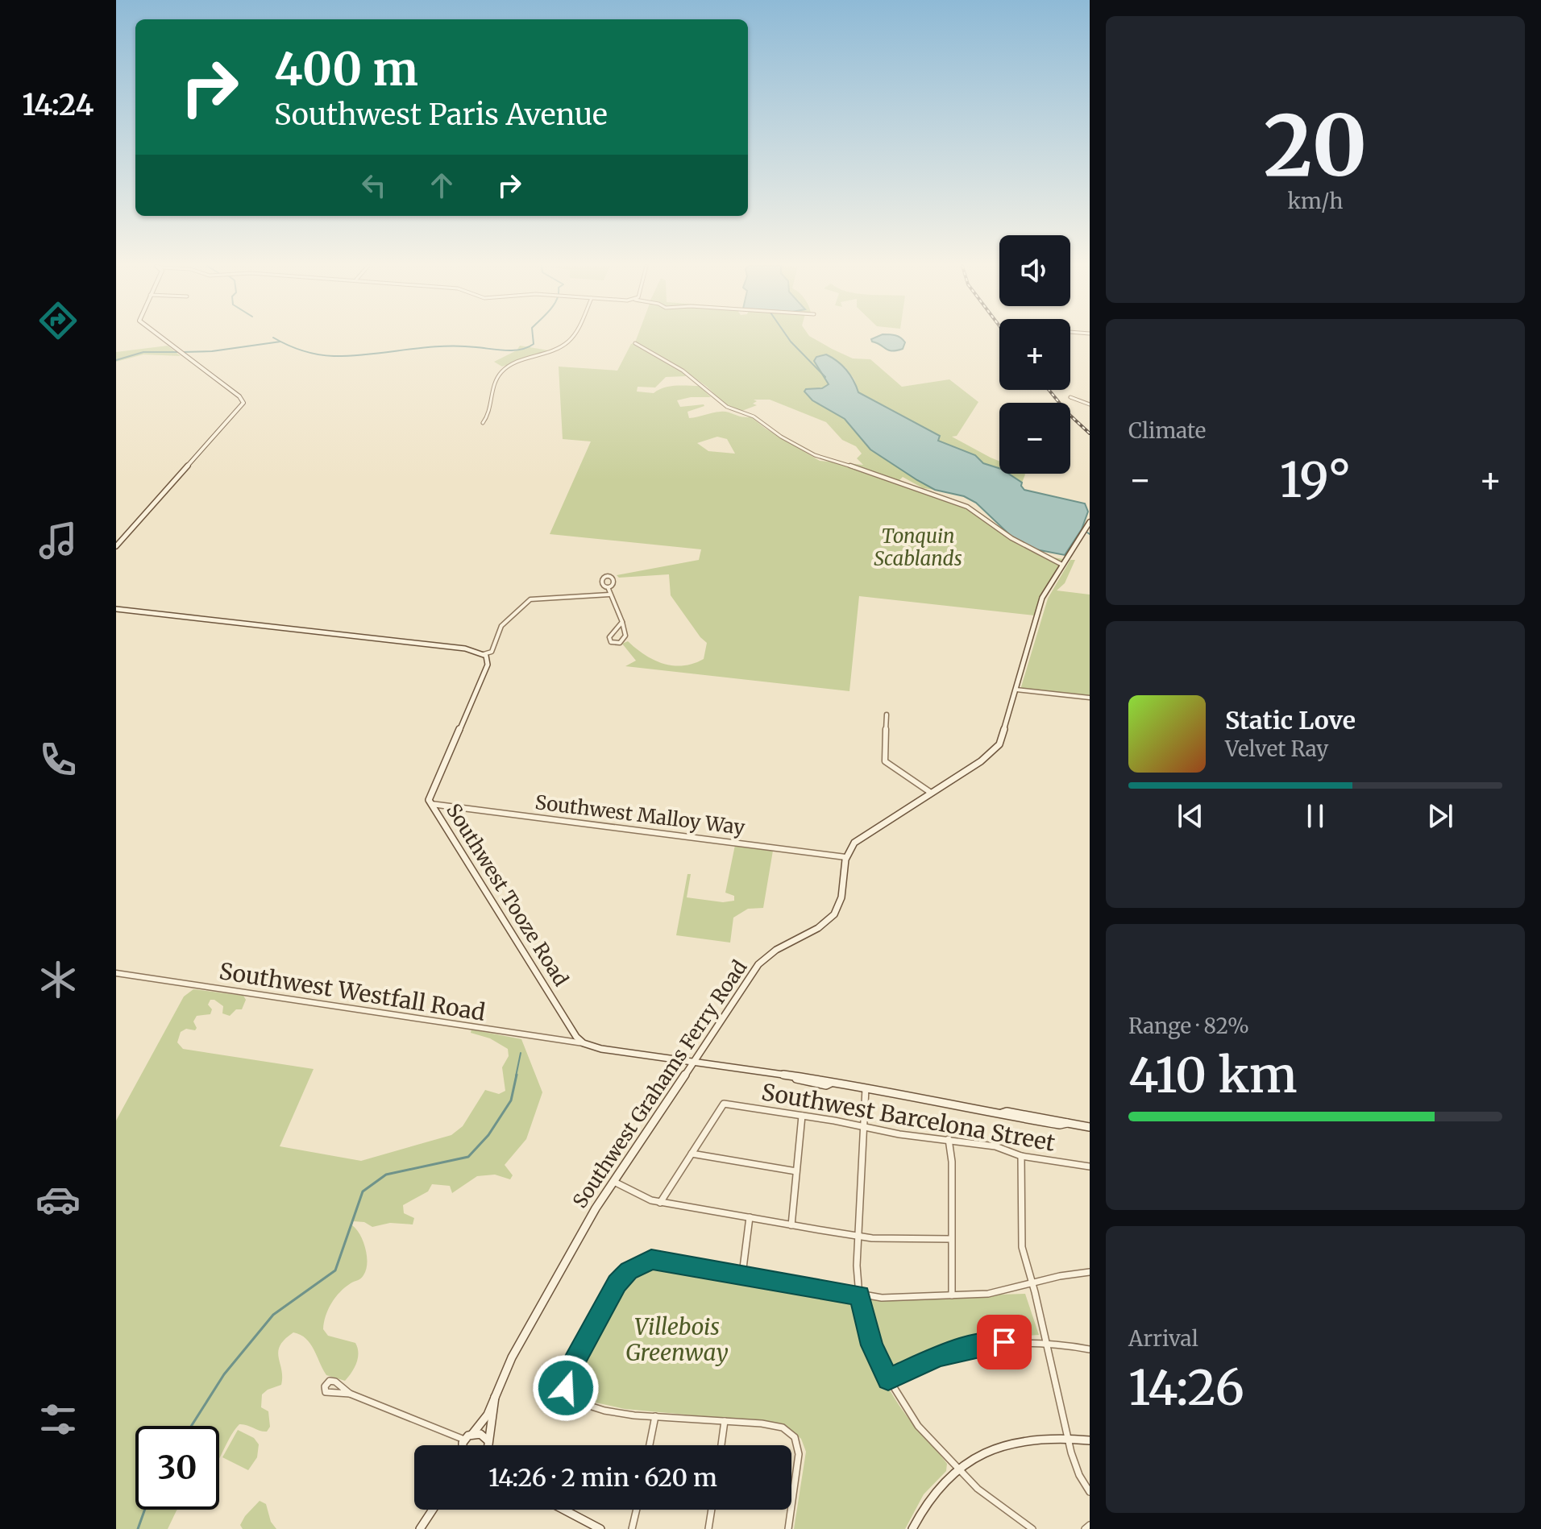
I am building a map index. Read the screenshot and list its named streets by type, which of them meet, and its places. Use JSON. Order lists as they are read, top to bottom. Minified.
{"streets":{"main road":["Southwest Tooze Road","Southwest Grahams Ferry Road"],"street":["Southwest Malloy Way","Southwest Westfall Road","Southwest Barcelona Street"]},"crossings":[["Southwest Malloy Way","Southwest Tooze Road"],["Southwest Malloy Way","Southwest Grahams Ferry Road"],["Southwest Tooze Road","Southwest Westfall Road"]],"parks":["Tonquin Scablands","Villebois Greenway"],"page":{"tabs":"14:24","tile":[["20","km/h"],"Climate",["Range · 82%","410 km"],["Arrival","14:26"]],"turn":["400 m","Southwest Paris Avenue"],"map_buttons":["+","−"],"heat":["−","19°","+"],"song":["Static Love","Velvet Ray"],"limit":"30","trip":"14:26 · 2 min · 620 m"}}
